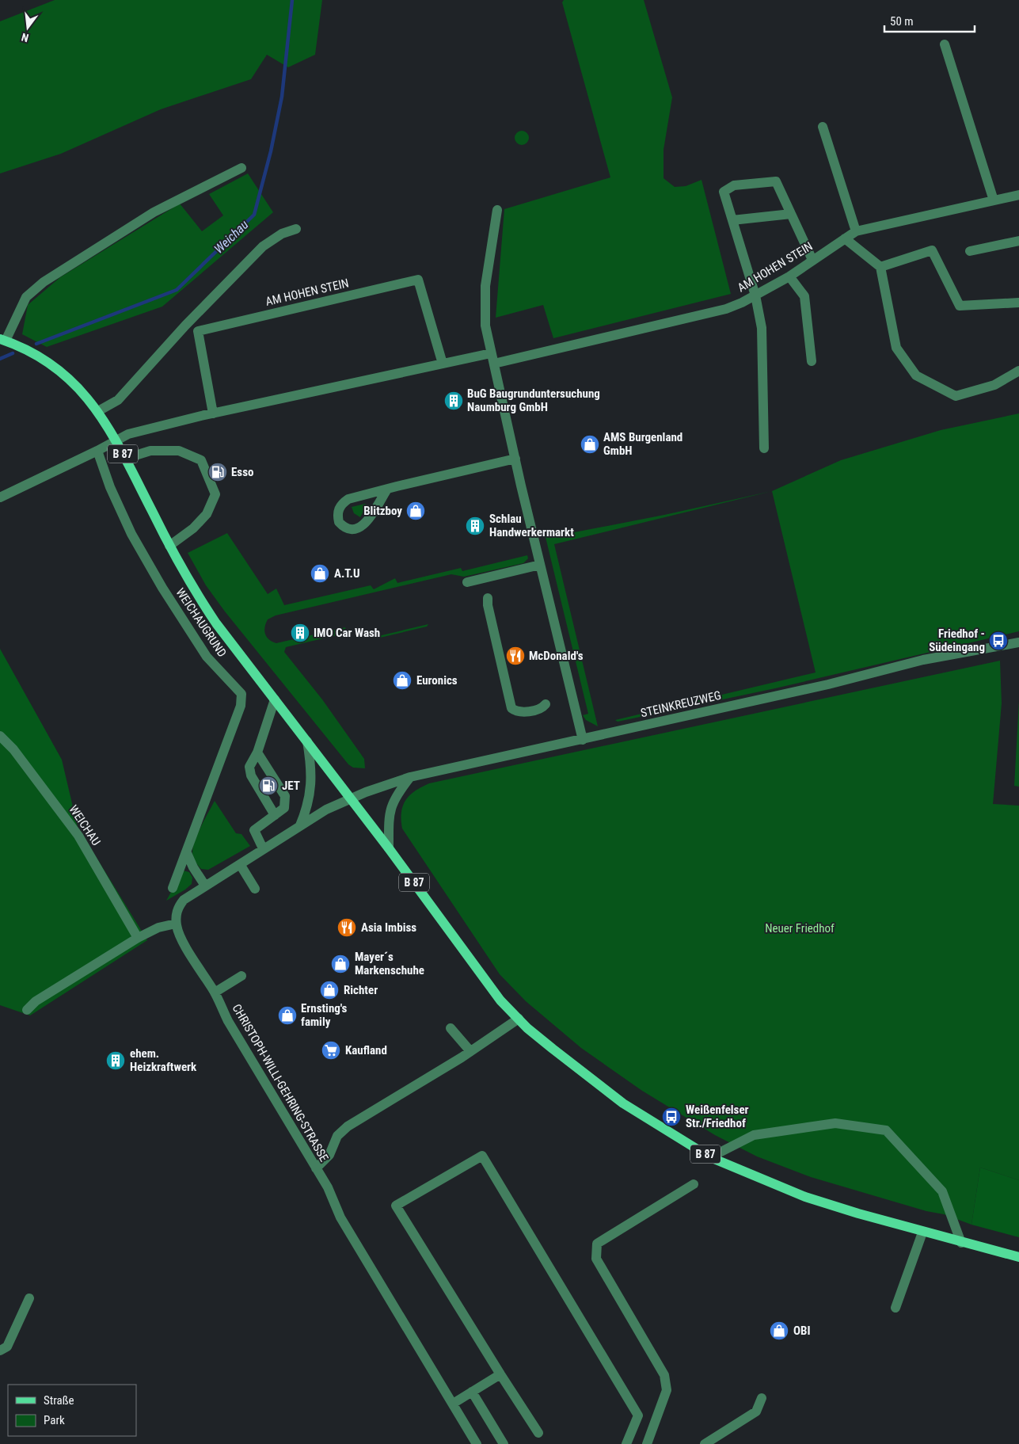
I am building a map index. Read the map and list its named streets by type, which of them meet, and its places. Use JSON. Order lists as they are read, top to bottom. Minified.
{"streets":{"main road":["B 87"],"street":["AM HOHEN STEIN","WEICHAUGRUND","STEINKREUZWEG","WEICHAU","CHRISTOPH-WILLI-GEHRING-STRASSE"]},"crossings":[["B 87","STEINKREUZWEG"]],"water":["Weichau"],"parks":["Neuer Friedhof"],"places":{"building":["BuG Baugrunduntersuchung Naumburg GmbH","Schlau Handwerkermarkt","IMO Car Wash","ehem. Heizkraftwerk"],"shop":["AMS Burgenland GmbH","Blitzboy","A.T.U","Euronics","Mayer´s Markenschuhe","Richter","Ernsting's family","OBI"],"fuel station":["Esso","JET"],"bus stop":["Friedhof - Südeingang","Weißenfelser Str./Friedhof"],"restaurant":["McDonald's","Asia Imbiss"],"supermarket":["Kaufland"]},"legend":["Straße","Park"],"scale_bar":"50 m","north":"bottom"}
